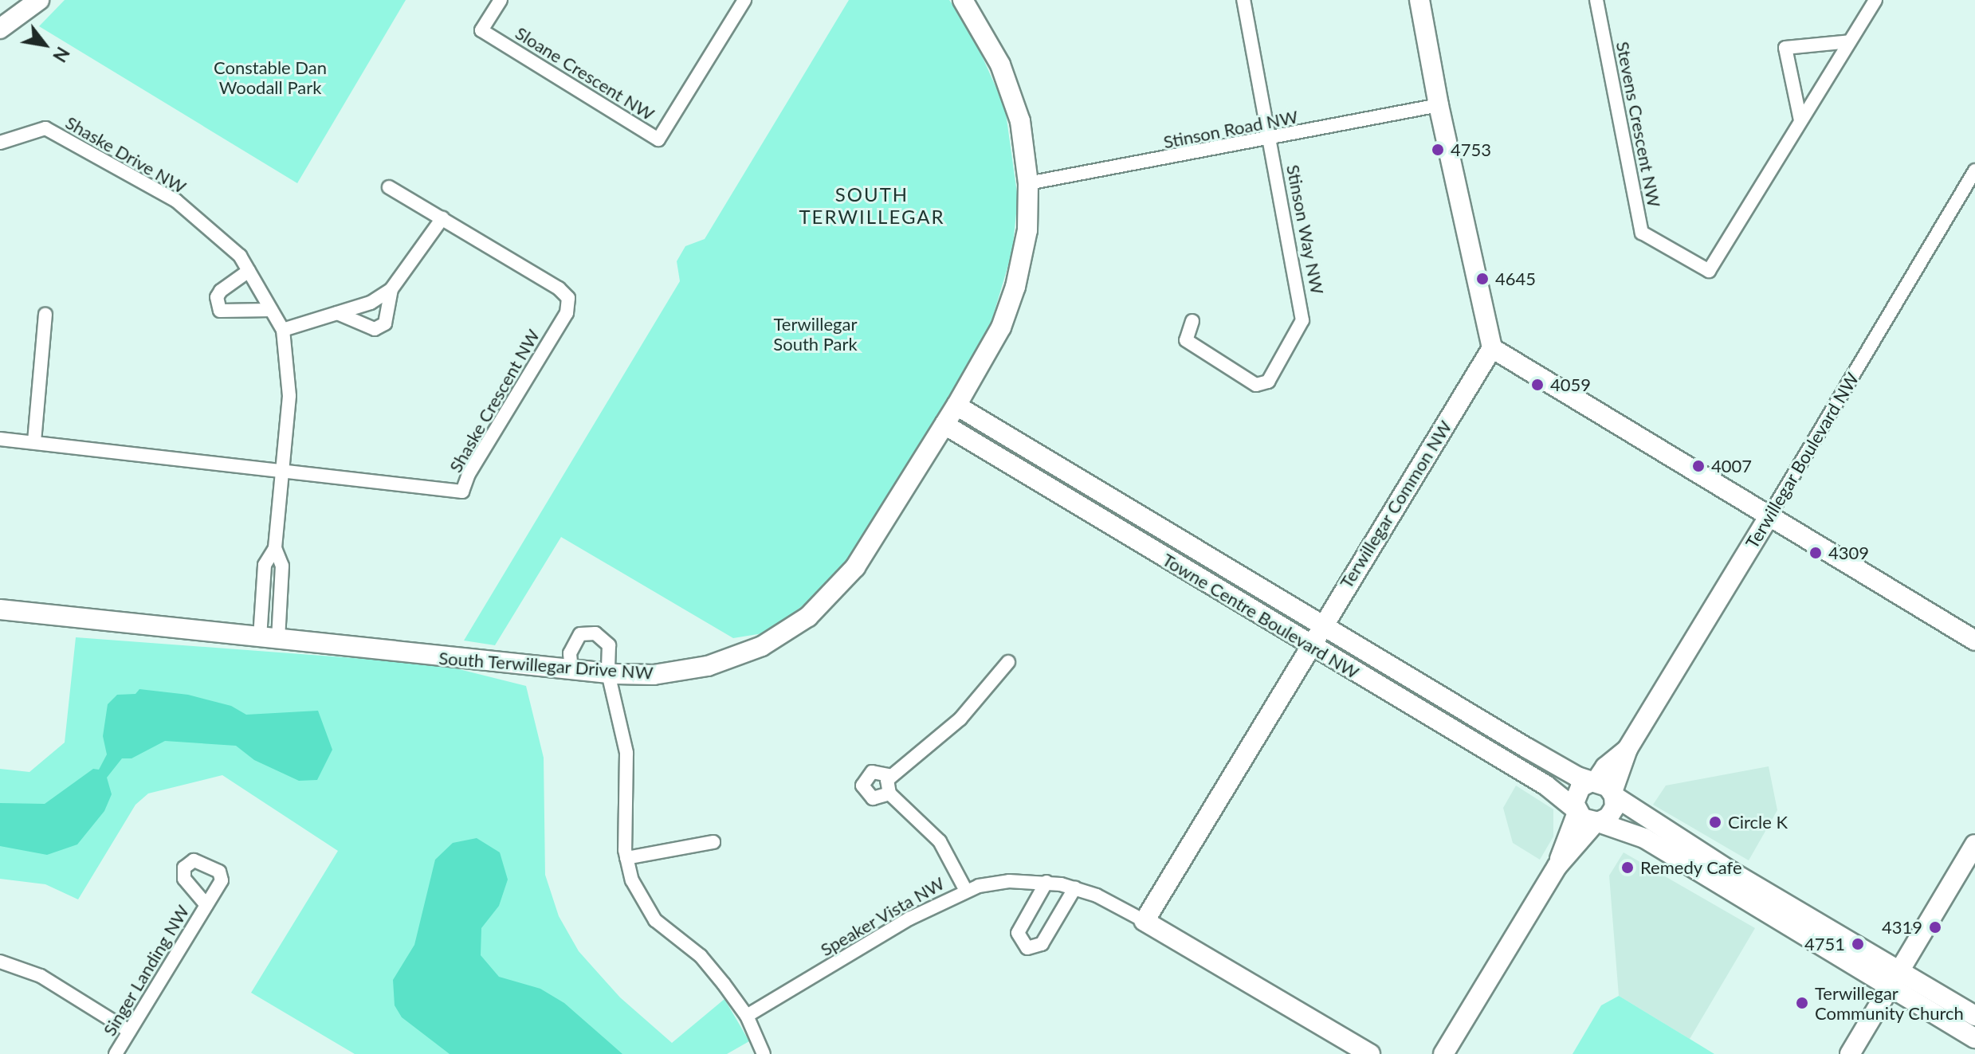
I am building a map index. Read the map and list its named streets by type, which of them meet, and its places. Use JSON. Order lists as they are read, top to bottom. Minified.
{"streets":{"street":["Sloane Crescent NW","Stevens Crescent NW","Stinson Road NW","Shaske Drive NW","Stinson Way NW","Shaske Crescent NW","Terwillegar Boulevard NW","Terwillegar Common NW","Towne Centre Boulevard NW","South Terwillegar Drive NW","Speaker Vista NW","Singer Landing NW"]},"crossings":[["Stinson Road NW","Stinson Way NW"],["Stinson Road NW","South Terwillegar Drive NW"],["Shaske Drive NW","Shaske Crescent NW"],["Shaske Drive NW","South Terwillegar Drive NW"],["Terwillegar Boulevard NW","Towne Centre Boulevard NW"],["Terwillegar Common NW","Towne Centre Boulevard NW"],["Terwillegar Common NW","Speaker Vista NW"],["Towne Centre Boulevard NW","South Terwillegar Drive NW"]],"districts":["SOUTH TERWILLEGAR"],"parks":["Constable Dan Woodall Park","Terwillegar South Park"],"places":["4753","4645","4059","4007","4309","Circle K","Remedy Cafe","4319","4751","Terwillegar Community Church"],"north":"bottom right"}
